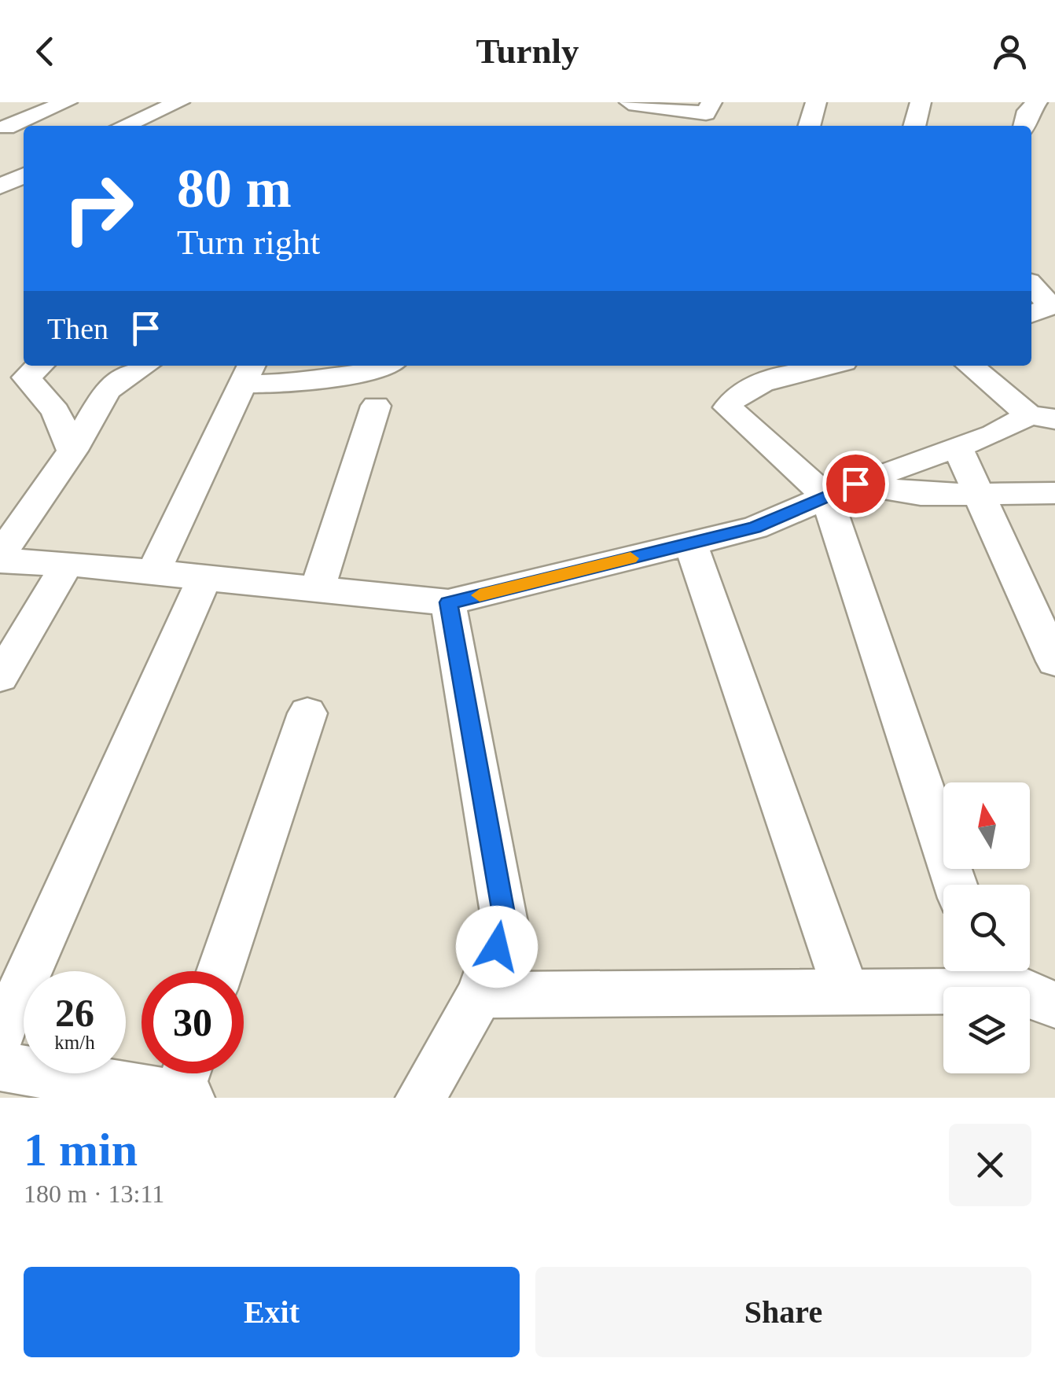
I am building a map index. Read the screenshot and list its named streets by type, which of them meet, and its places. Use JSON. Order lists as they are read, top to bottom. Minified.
{"north":"top","page":{"header":"Turnly","turn":["80 m","Turn right"],"then":"Then","speed":"26 km/h","limit":"30","heading":["1 min","180 m · 13:11"],"buttons":["Exit","Share"]}}
